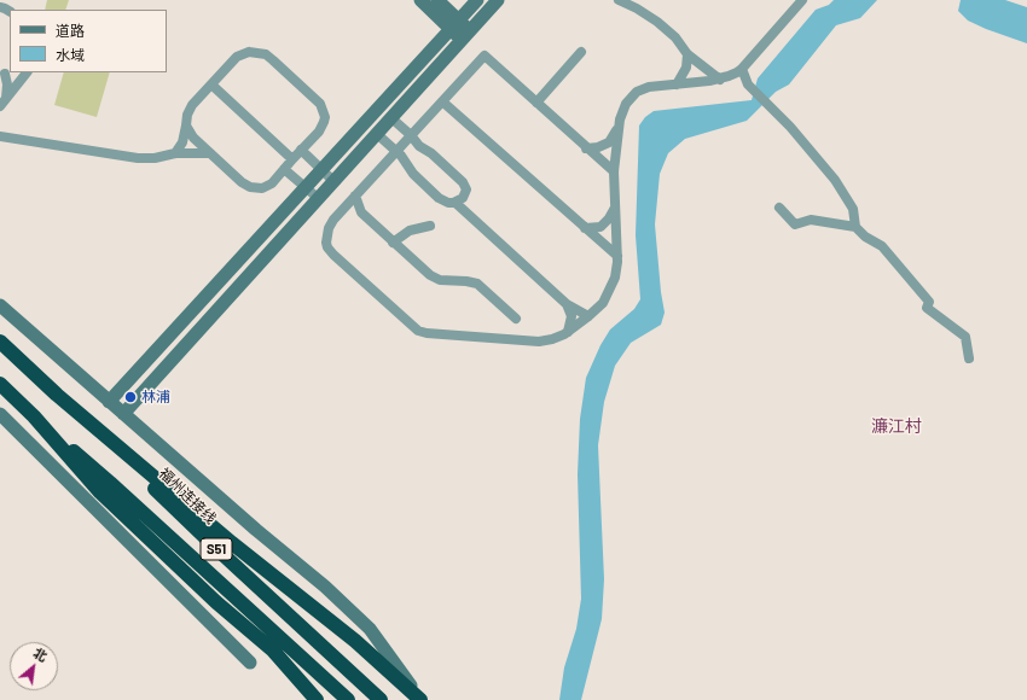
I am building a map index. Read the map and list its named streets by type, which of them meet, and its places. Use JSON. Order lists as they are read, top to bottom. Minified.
{"streets":{"highway":["福州连接线","S51"]},"districts":["濂江村"],"places":["林浦"],"legend":["道路","水域"],"north":"top right"}
